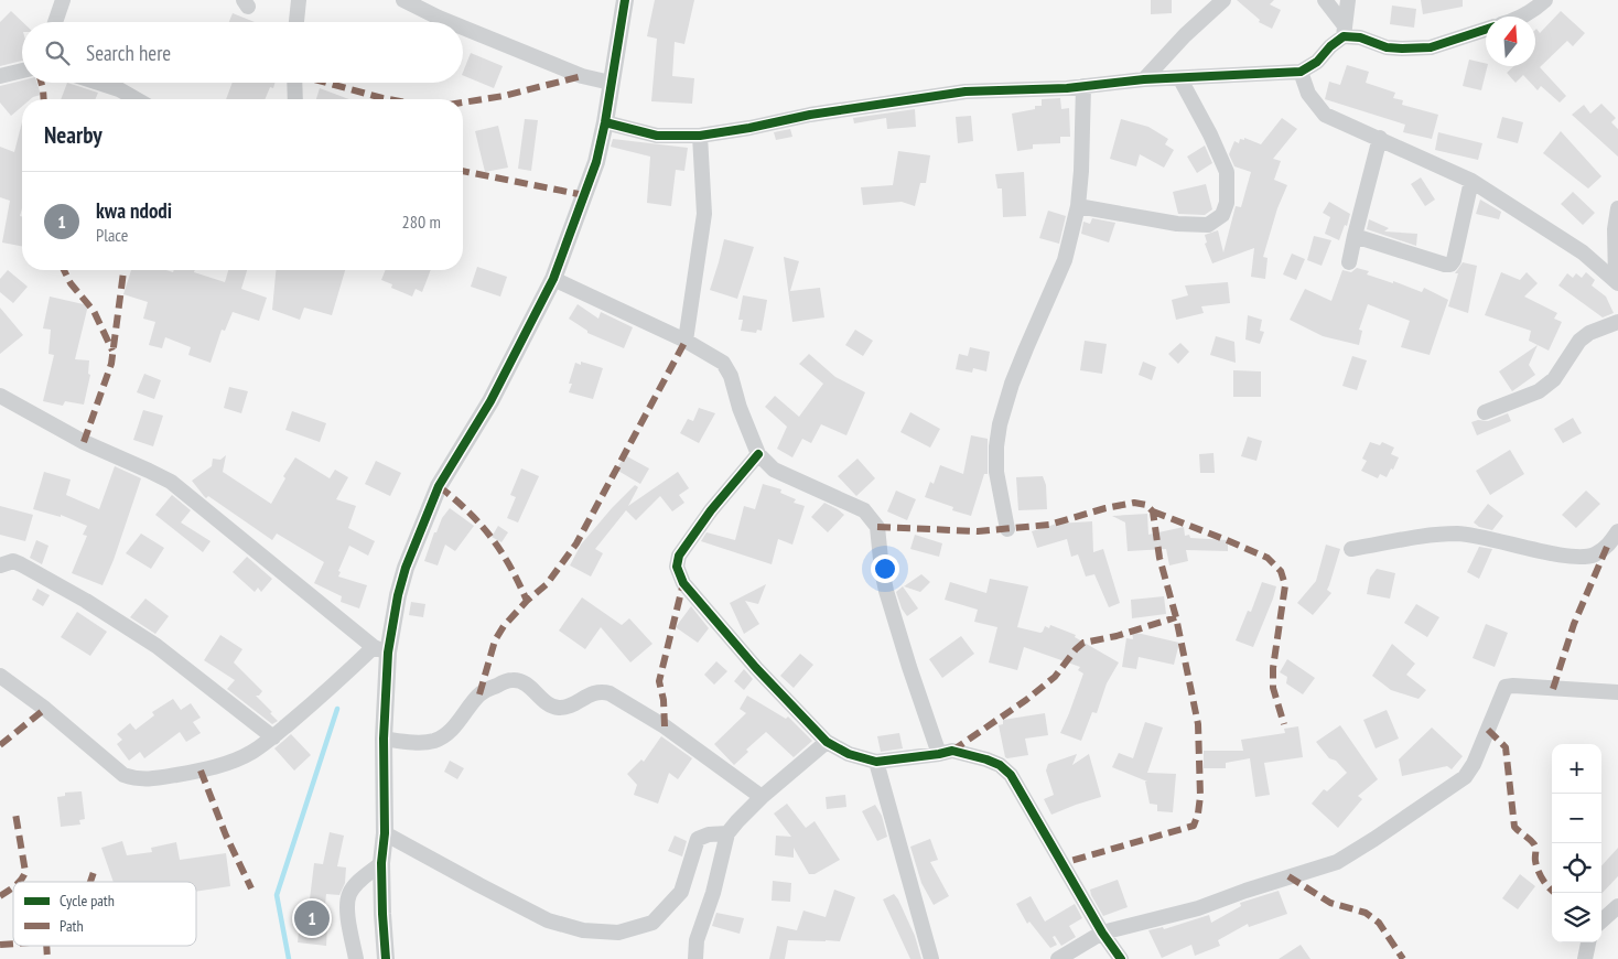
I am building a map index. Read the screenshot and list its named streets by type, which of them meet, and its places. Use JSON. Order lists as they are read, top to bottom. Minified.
{"legend":["Cycle path","Path"],"north":"top","page":{"search":"Search here","heading":"Nearby","list":[{"mark":"1","name":"kwa ndodi","note":"Place","value":"280 m"}],"map_buttons":["+","−"],"pins":"1"}}
